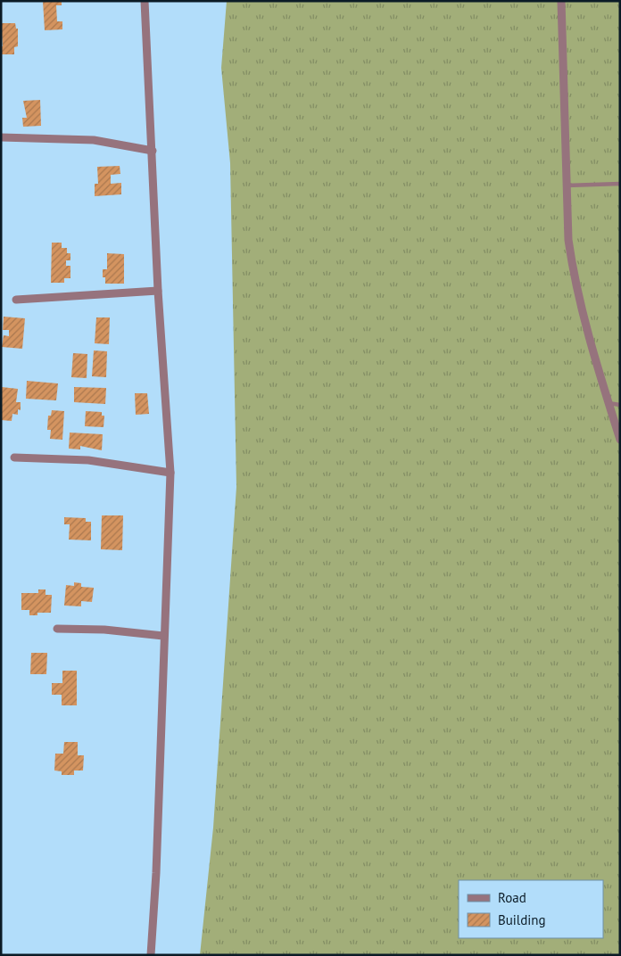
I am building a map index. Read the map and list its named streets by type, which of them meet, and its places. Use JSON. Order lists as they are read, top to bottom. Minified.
{"legend":["Road","Building"]}
